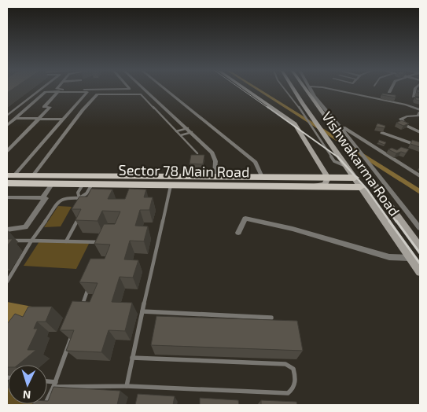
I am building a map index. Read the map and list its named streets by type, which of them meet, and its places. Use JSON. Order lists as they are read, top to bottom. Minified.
{"streets":{"main road":["Vishwakarma Road","Sector 78 Main Road"]},"crossings":[["Vishwakarma Road","Sector 78 Main Road"]],"north":"bottom"}
